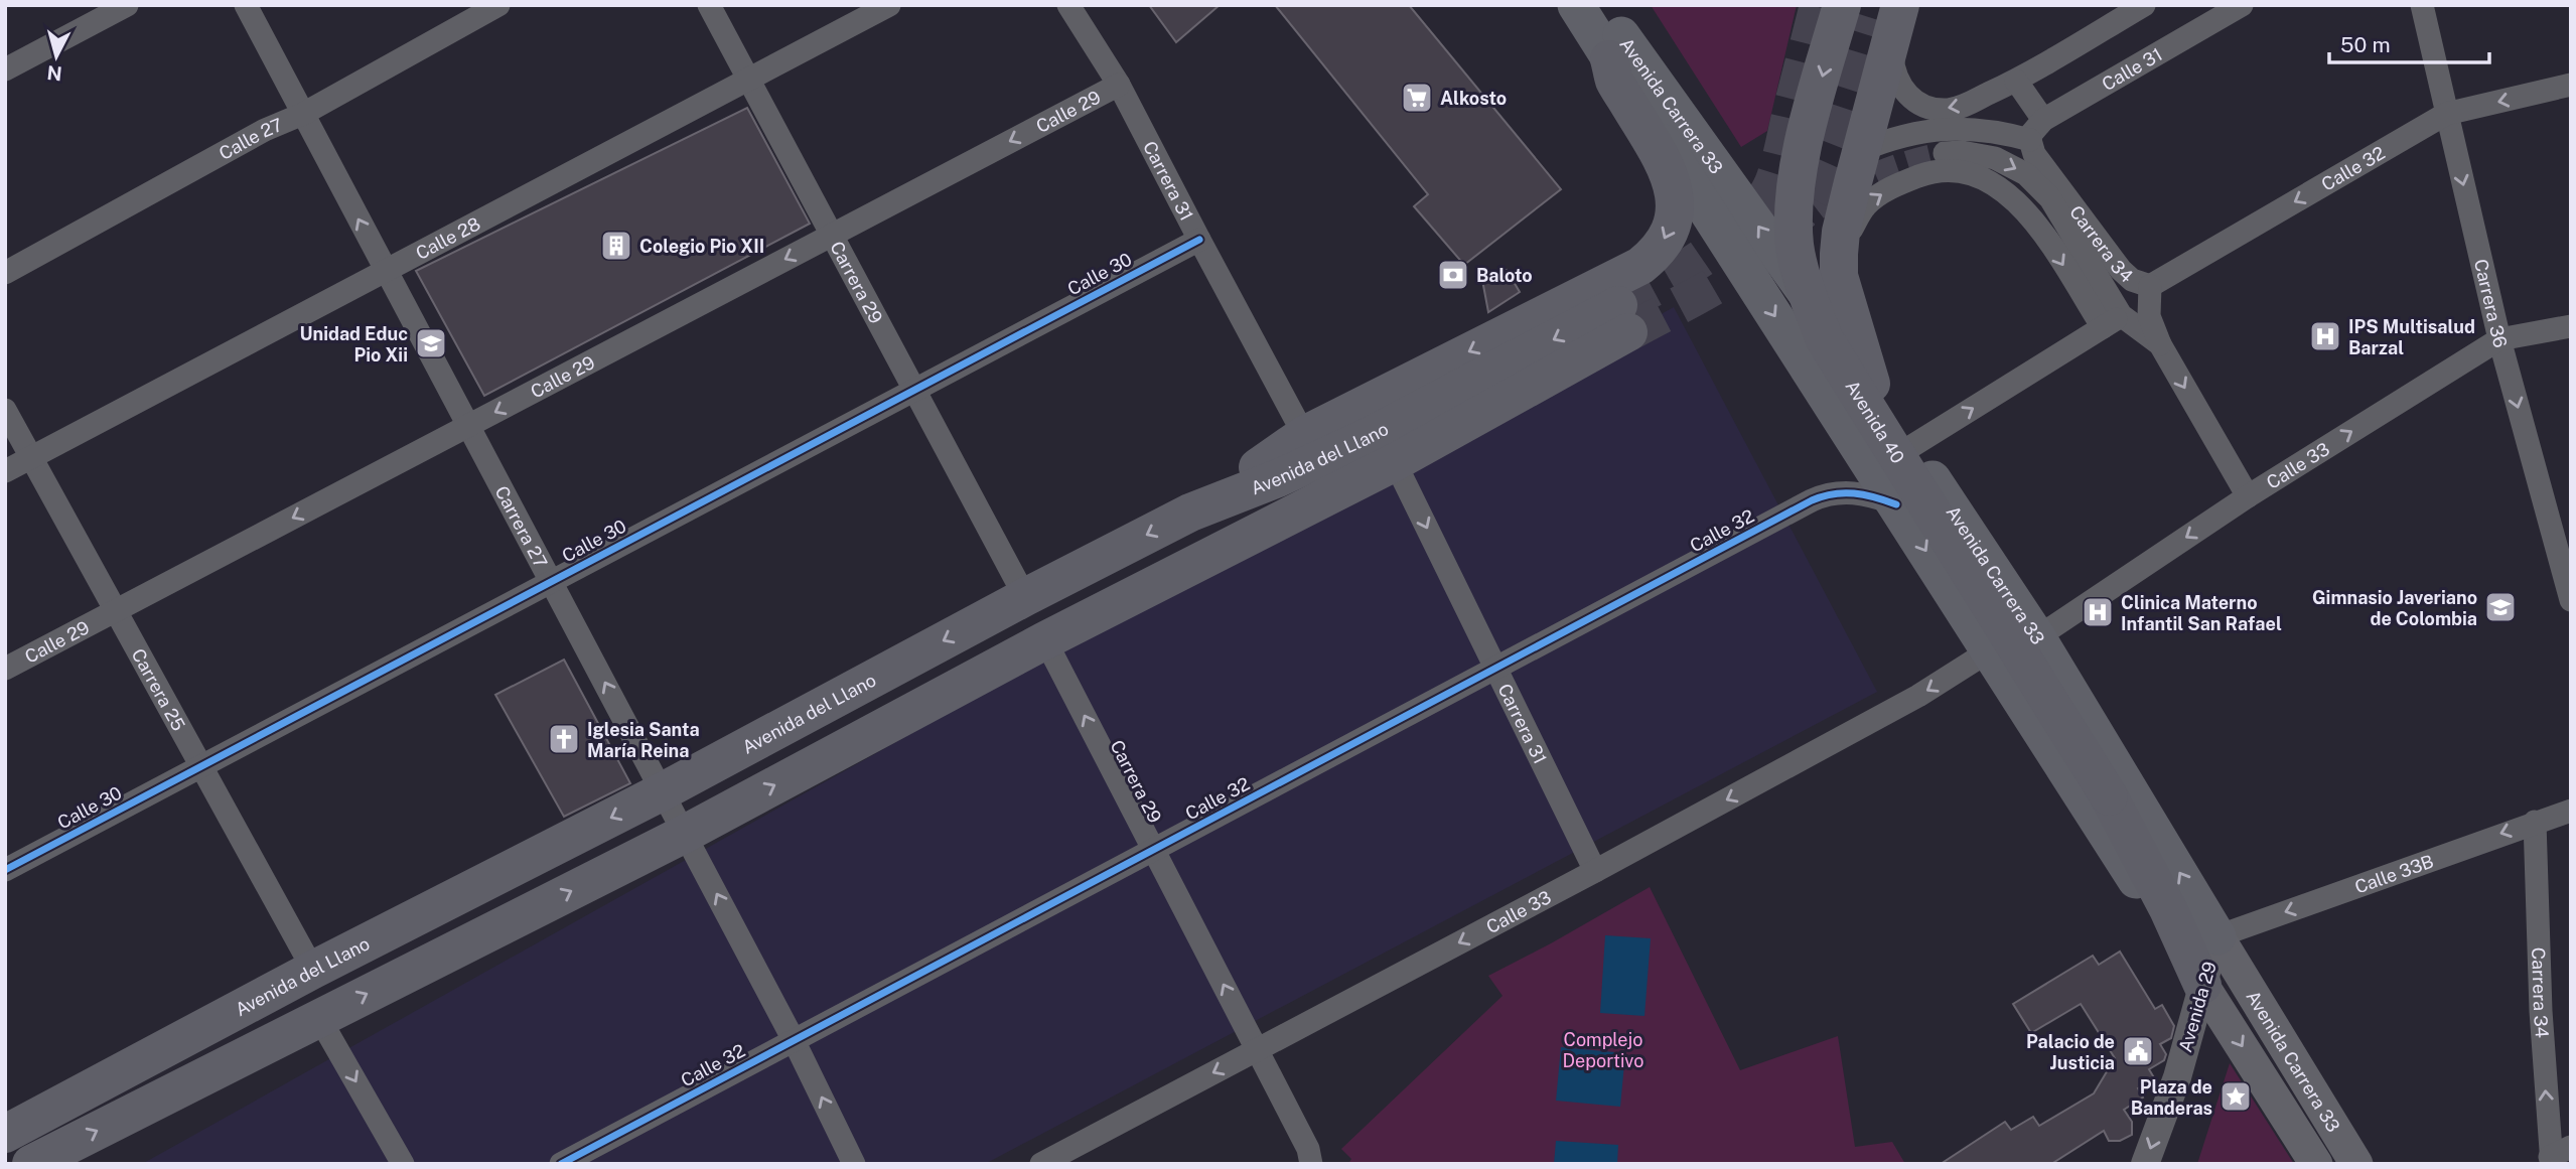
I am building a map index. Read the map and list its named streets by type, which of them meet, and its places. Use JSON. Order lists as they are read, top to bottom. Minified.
{"streets":{"highway":["Avenida Carrera 33","Avenida 40","Avenida del Llano"],"street":["Calle 31","Calle 29","Calle 27","Calle 32","Carrera 31","Calle 28","Carrera 34","Calle 30","Carrera 29","Carrera 36","Calle 33","Carrera 27","Carrera 25","Calle 33B","Avenida 29"]},"crossings":[["Calle 31","Carrera 34"],["Avenida Carrera 33","Calle 32"],["Avenida Carrera 33","Avenida 40"],["Avenida Carrera 33","Calle 33"],["Avenida Carrera 33","Calle 33B"],["Avenida Carrera 33","Avenida 29"],["Calle 29","Carrera 31"],["Calle 29","Carrera 29"],["Calle 29","Carrera 27"],["Calle 29","Carrera 25"],["Calle 27","Carrera 27"],["Calle 32","Carrera 31"],["Calle 32","Carrera 34"],["Calle 32","Carrera 29"],["Calle 32","Carrera 36"],["Calle 32","Carrera 27"],["Carrera 31","Calle 30"],["Carrera 31","Avenida del Llano"],["Carrera 31","Calle 33"],["Calle 28","Carrera 29"],["Calle 28","Carrera 27"],["Calle 28","Carrera 25"],["Carrera 34","Calle 33"],["Carrera 34","Calle 33B"],["Calle 30","Carrera 29"],["Calle 30","Carrera 27"],["Calle 30","Carrera 25"],["Carrera 29","Avenida del Llano"],["Carrera 29","Calle 33"],["Carrera 36","Calle 33"],["Avenida del Llano","Carrera 27"],["Avenida del Llano","Carrera 25"],["Calle 33B","Avenida 29"]],"one_way":["Calle 29","Carrera 29","Carrera 36","Carrera 27","Calle 33B","Avenida 29"],"parks":["Complejo Deportivo"],"places":{"supermarket":["Alkosto"],"building":["Colegio Pio XII"],"bank":["Baloto"],"hospital":["IPS Multisalud Barzal","Clinica Materno Infantil San Rafael"],"school or university":["Unidad Educ Pio Xii","Gimnasio Javeriano de Colombia"],"church":["Iglesia Santa María Reina"],"public building":["Palacio de Justicia"],"place":["Plaza de Banderas"]},"scale_bar":"50 m","north":"bottom"}
